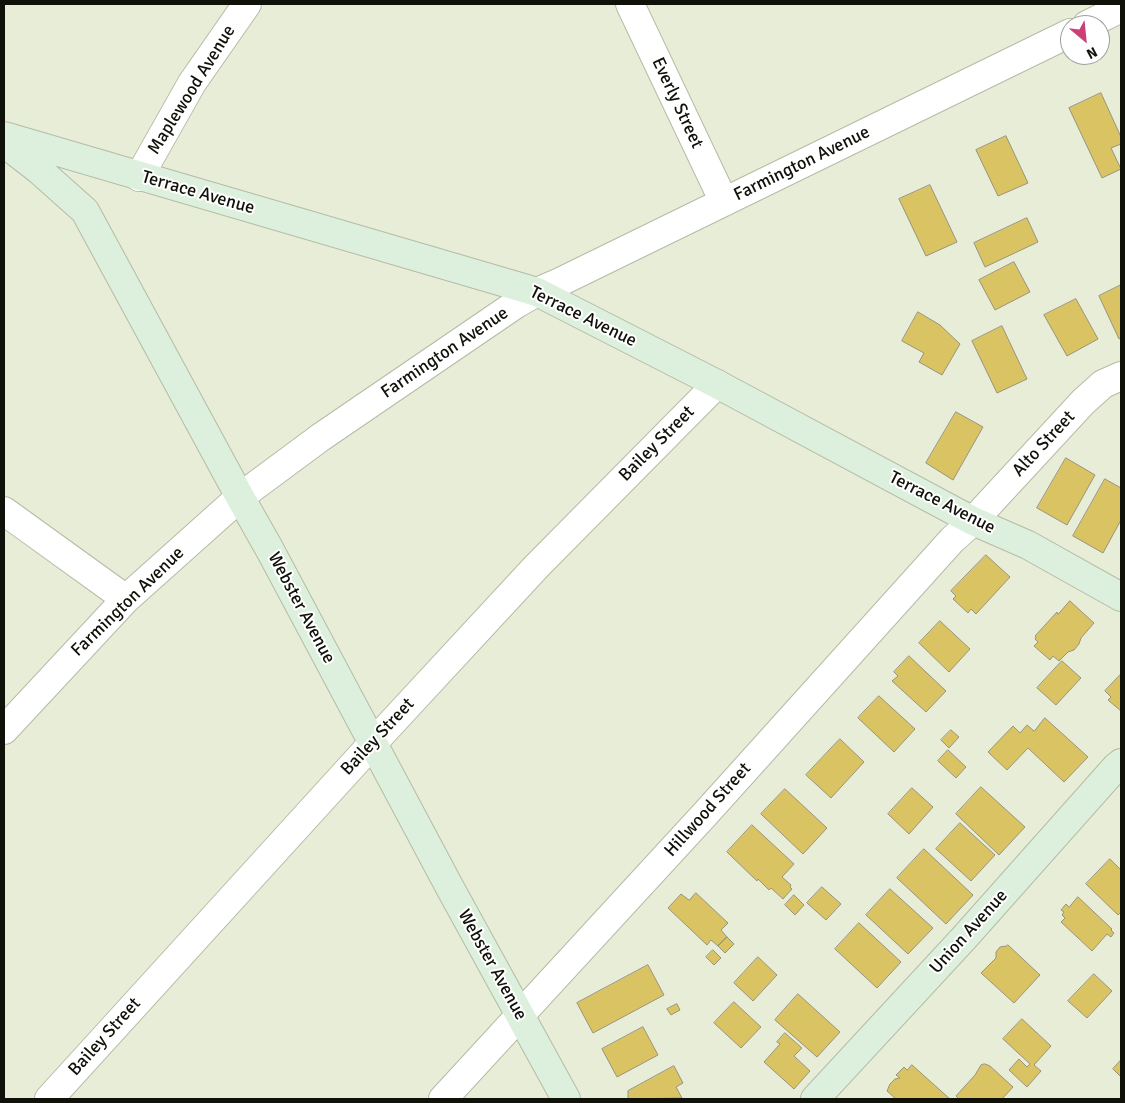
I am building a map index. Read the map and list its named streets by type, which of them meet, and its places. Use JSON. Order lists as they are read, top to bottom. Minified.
{"streets":{"street":["Maplewood Avenue","Everly Street","Farmington Avenue","Terrace Avenue","Bailey Street","Alto Street","Webster Avenue","Hillwood Street","Union Avenue"]},"crossings":[["Maplewood Avenue","Terrace Avenue"],["Everly Street","Farmington Avenue"],["Farmington Avenue","Terrace Avenue"],["Farmington Avenue","Webster Avenue"],["Terrace Avenue","Bailey Street"],["Terrace Avenue","Alto Street"],["Terrace Avenue","Hillwood Street"],["Bailey Street","Webster Avenue"],["Alto Street","Hillwood Street"],["Webster Avenue","Hillwood Street"]],"north":"bottom right"}
